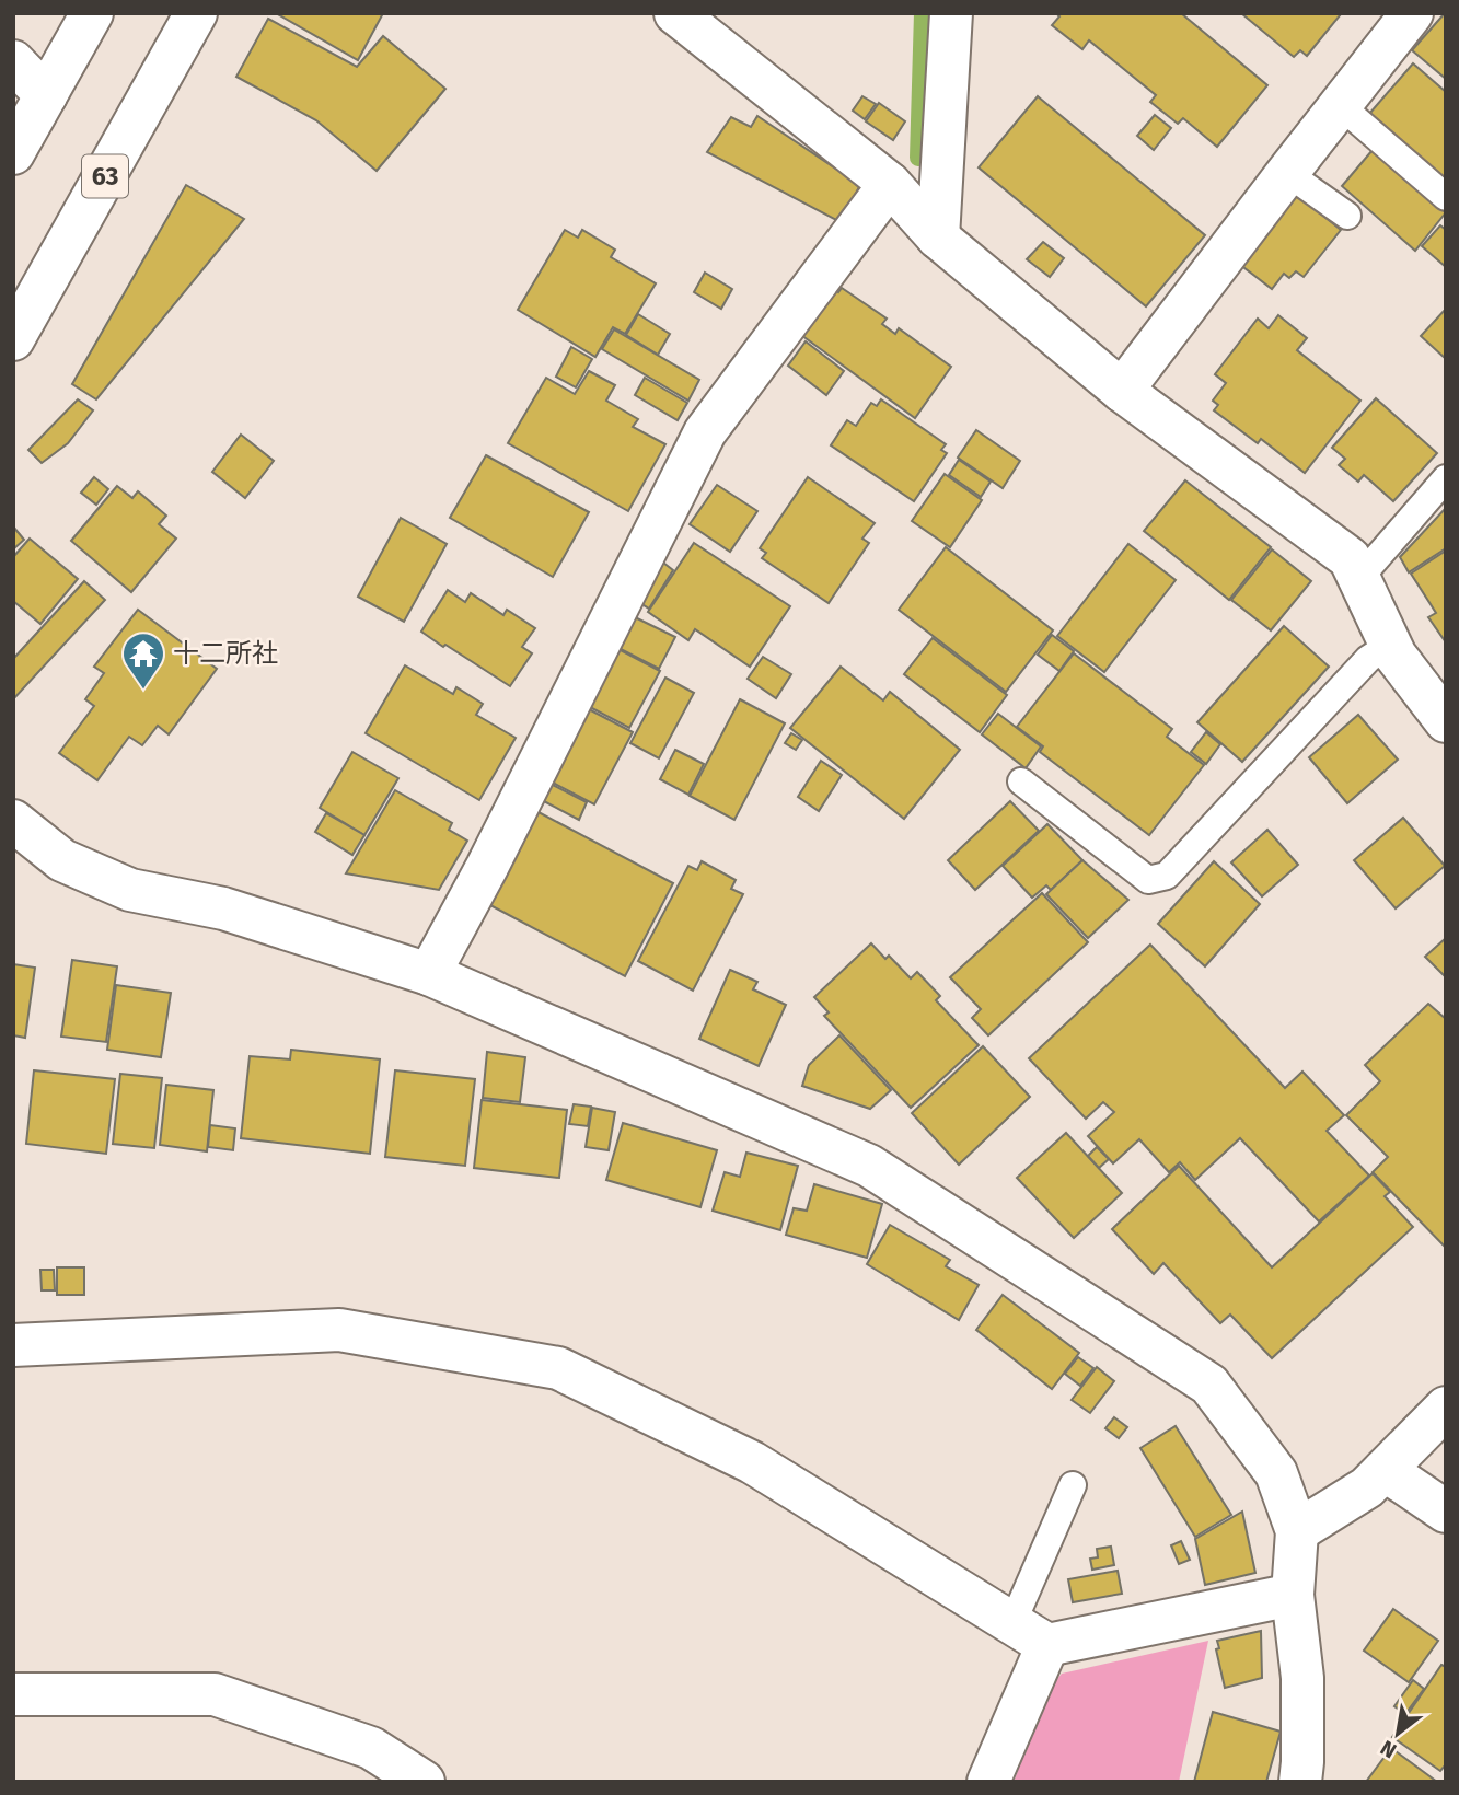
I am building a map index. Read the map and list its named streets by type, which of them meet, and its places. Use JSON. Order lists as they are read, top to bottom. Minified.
{"streets":{"street":["63"]},"places":{"temple":["十二所社"]},"north":"bottom left"}
